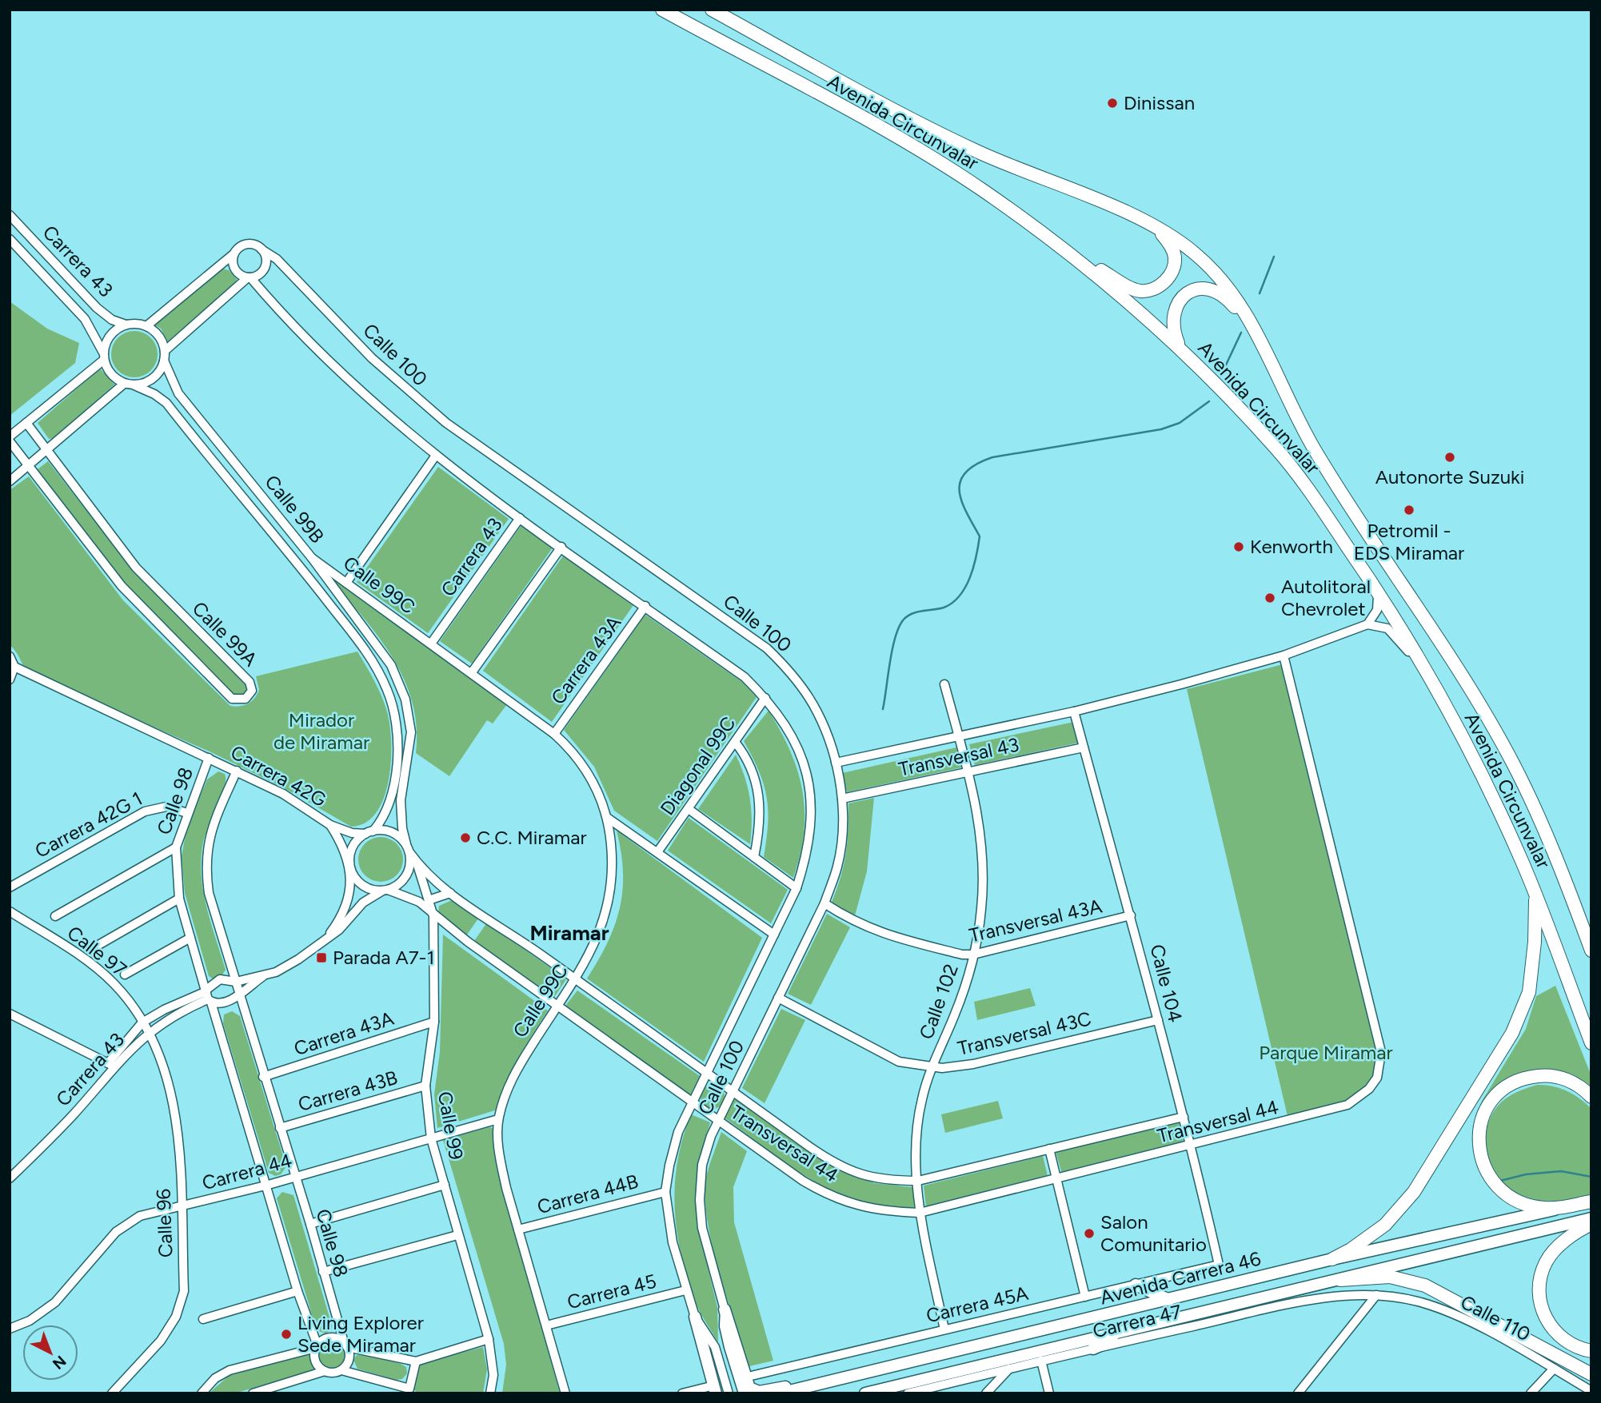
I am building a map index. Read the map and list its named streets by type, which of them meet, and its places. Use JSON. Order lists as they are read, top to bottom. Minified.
{"streets":{"highway":["Avenida Circunvalar"],"main road":["Avenida Carrera 46"],"street":["Carrera 43","Calle 100","Calle 99B","Calle 99C","Calle 99A","Carrera 43A","Transversal 43","Diagonal 99C","Carrera 42G","Calle 98","Carrera 42G 1","Transversal 43A","Calle 97","Calle 104","Calle 102","Transversal 43C","Carrera 43B","Transversal 44","Calle 99","Carrera 44","Carrera 44B","Calle 96","Carrera 45","Carrera 45A","Calle 110","Carrera 47"]},"crossings":[["Carrera 43","Calle 100"],["Carrera 43","Calle 99B"],["Carrera 43","Calle 99C"],["Carrera 43","Calle 98"],["Carrera 43","Calle 97"],["Carrera 43","Calle 96"],["Calle 100","Carrera 43A"],["Calle 100","Transversal 43"],["Calle 100","Diagonal 99C"],["Calle 100","Transversal 43A"],["Calle 100","Transversal 43C"],["Calle 100","Transversal 44"],["Calle 100","Carrera 44B"],["Calle 100","Carrera 45"],["Calle 99B","Calle 99C"],["Calle 99B","Carrera 42G"],["Calle 99B","Transversal 44"],["Calle 99C","Carrera 43A"],["Calle 99C","Transversal 44"],["Calle 99C","Carrera 44"],["Calle 99C","Carrera 44B"],["Calle 99C","Carrera 45"],["Carrera 43A","Calle 98"],["Carrera 43A","Calle 99"],["Transversal 43","Calle 104"],["Transversal 43","Calle 102"],["Transversal 43","Transversal 44"],["Carrera 42G","Calle 98"],["Carrera 42G","Transversal 44"],["Calle 98","Carrera 42G 1"],["Calle 98","Carrera 43B"],["Calle 98","Carrera 44"],["Transversal 43A","Calle 104"],["Transversal 43A","Calle 102"],["Calle 97","Calle 96"],["Calle 104","Transversal 43C"],["Calle 104","Transversal 44"],["Calle 104","Carrera 45A"],["Calle 102","Transversal 43C"],["Calle 102","Transversal 44"],["Calle 102","Carrera 45A"],["Carrera 43B","Calle 99"],["Transversal 44","Calle 99"],["Calle 99","Carrera 44"],["Carrera 44","Calle 96"],["Calle 110","Carrera 47"]],"districts":["Miramar"],"parks":["Mirador de Miramar","Parque Miramar"],"places":{"other":["Dinissan","Autonorte Suzuki","Petromil - EDS Miramar","Kenworth","Autolitoral Chevrolet","C.C. Miramar","Salon Comunitario","Living Explorer Sede Miramar"],"transit":["Parada A7-1"]},"north":"bottom right"}
